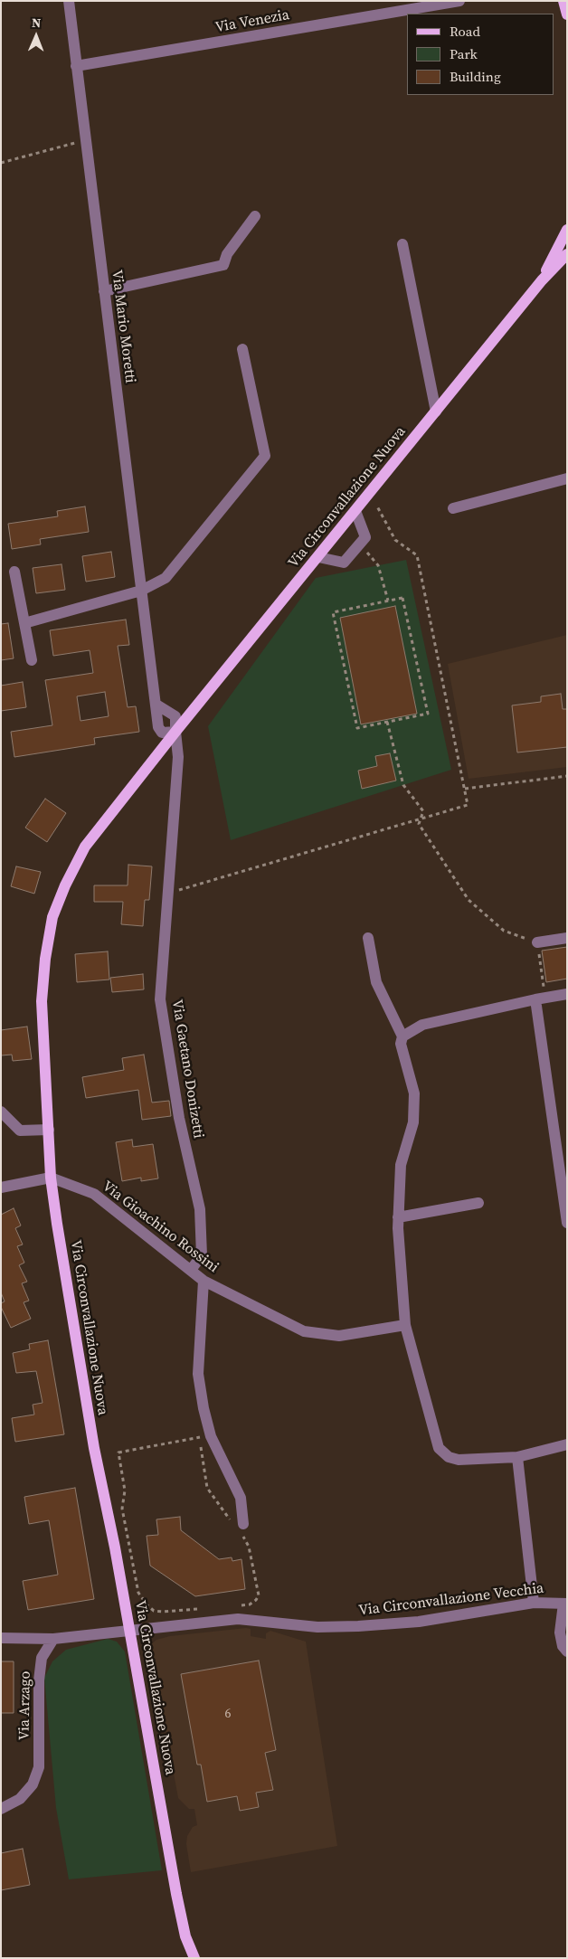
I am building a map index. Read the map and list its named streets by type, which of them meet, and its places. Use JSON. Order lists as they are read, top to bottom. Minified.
{"streets":{"main road":["Via Circonvallazione Nuova"],"street":["Via Venezia","Via Mario Moretti","Via Gaetano Donizetti","Via Gioachino Rossini","Via Circonvallazione Vecchia","Via Arzago"]},"crossings":[["Via Venezia","Via Mario Moretti"],["Via Circonvallazione Nuova","Via Gaetano Donizetti"],["Via Circonvallazione Nuova","Via Gioachino Rossini"],["Via Circonvallazione Nuova","Via Circonvallazione Vecchia"],["Via Gaetano Donizetti","Via Gioachino Rossini"]],"house_numbers":["6"],"legend":["Road","Park","Building"],"north":"top"}
